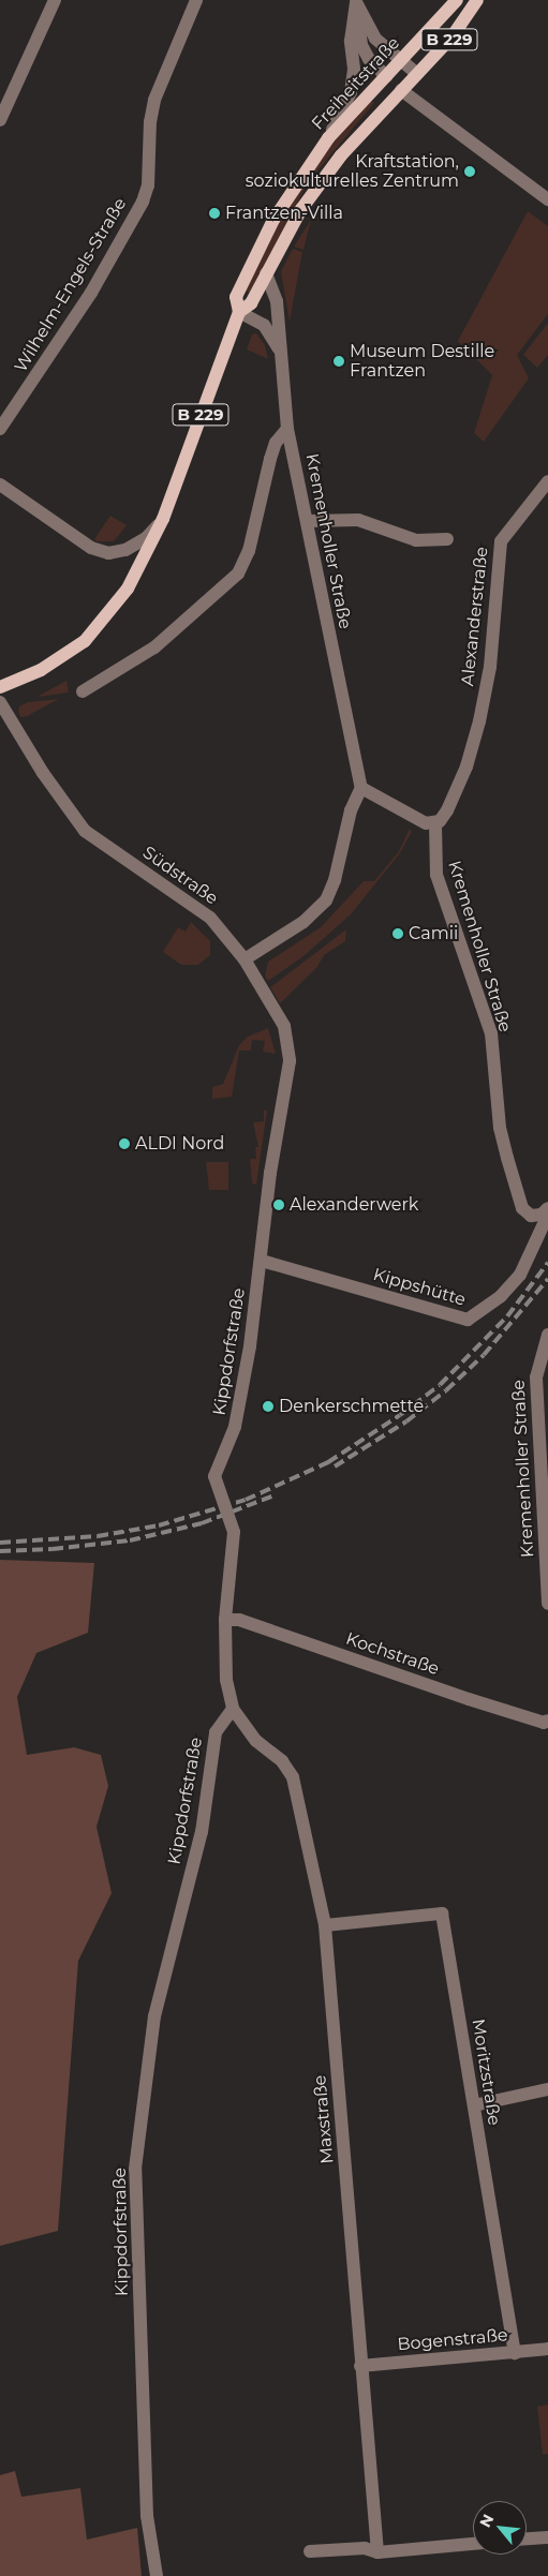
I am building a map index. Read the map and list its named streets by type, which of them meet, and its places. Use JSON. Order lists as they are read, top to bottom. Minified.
{"streets":{"main road":["B 229","Freiheitstraße"],"street":["Wilhelm-Engels-Straße","Kremenholler Straße","Alexanderstraße","Südstraße","Kippshütte","Kippdorfstraße","Kochstraße","Moritzstraße","Maxstraße","Bogenstraße"]},"crossings":[["Freiheitstraße","Kremenholler Straße"],["Kremenholler Straße","Alexanderstraße"],["Südstraße","Kippdorfstraße"],["Kippshütte","Kippdorfstraße"],["Kippdorfstraße","Kochstraße"],["Kippdorfstraße","Maxstraße"],["Moritzstraße","Maxstraße"],["Moritzstraße","Bogenstraße"],["Maxstraße","Bogenstraße"]],"places":["Kraftstation, soziokulturelles Zentrum","Frantzen-Villa","Museum Destille Frantzen","Camii","ALDI Nord","Alexanderwerk","Denkerschmette"],"north":"top left"}
